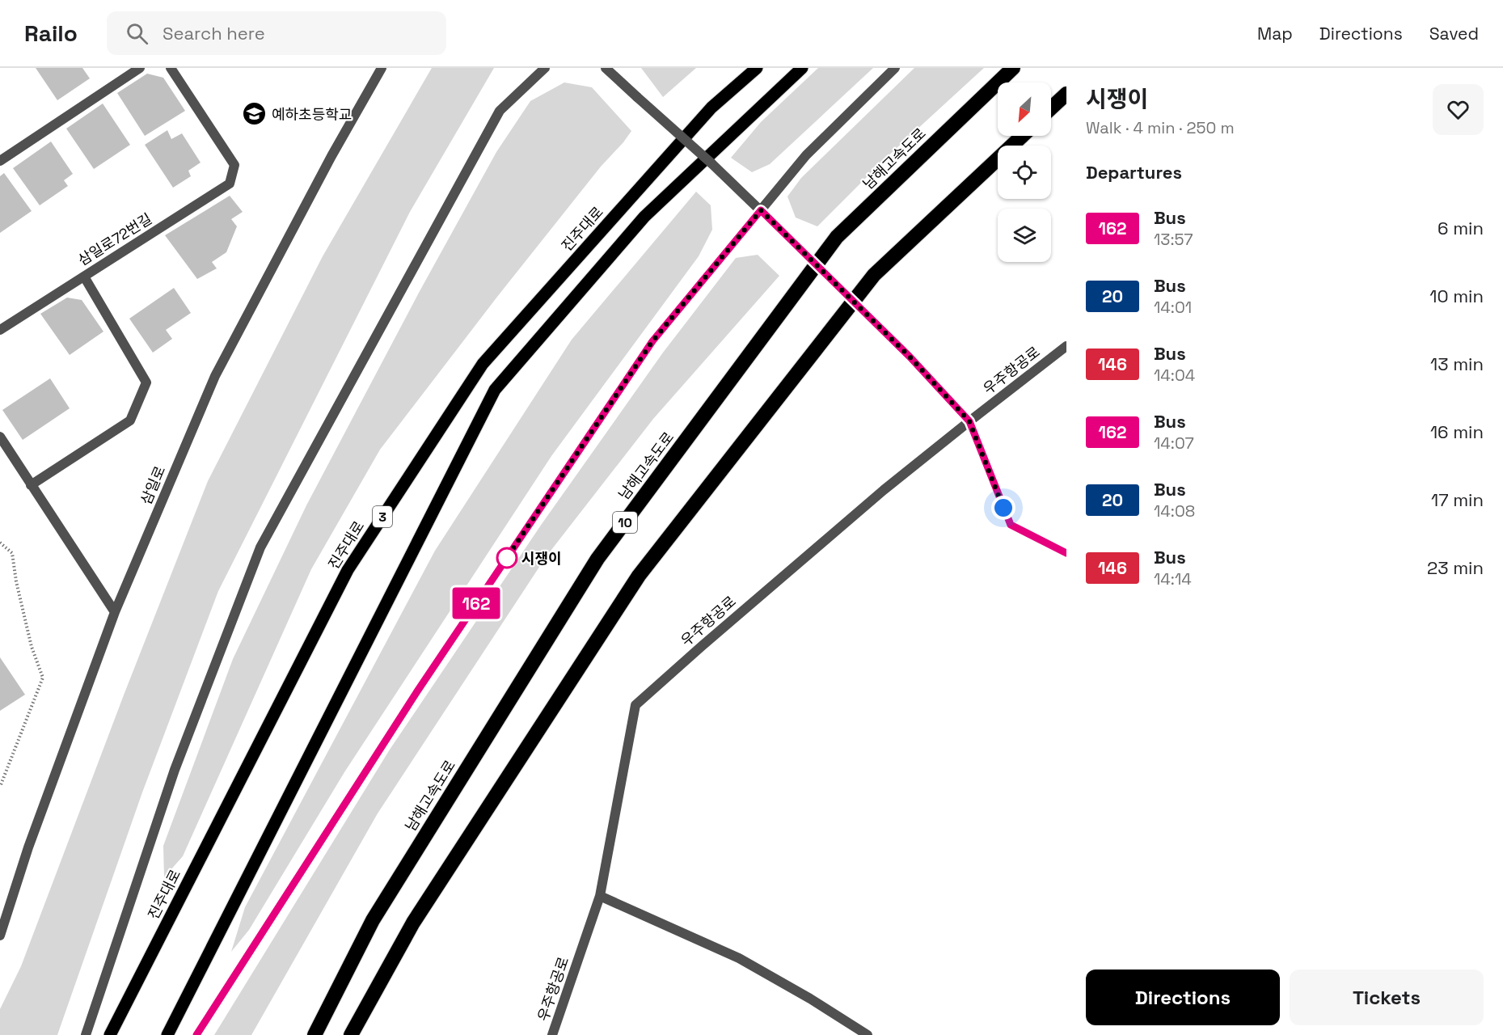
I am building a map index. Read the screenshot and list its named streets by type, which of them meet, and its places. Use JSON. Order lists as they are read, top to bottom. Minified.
{"streets":{"highway":["남해고속도로","10"],"main road":["진주대로","3"],"street":["삼일로72번길","우주항공로","삼일로"]},"places":{"school or university":["예하초등학교"],"other":["시쟁이"]},"lines":["bus line 162"],"north":"bottom left","page":{"header":"Railo","search":"Search here","nav":["Map","Directions","Saved"],"on_map":"162","heading":[["시쟁이","Walk · 4 min · 250 m"],"Departures"],"list":[{"mark":"162","name":"Bus","note":"13:57","value":"6 min"},{"mark":"20","name":"Bus","note":"14:01","value":"10 min"},{"mark":"146","name":"Bus","note":"14:04","value":"13 min"},{"mark":"162","name":"Bus","note":"14:07","value":"16 min"},{"mark":"20","name":"Bus","note":"14:08","value":"17 min"},{"mark":"146","name":"Bus","note":"14:14","value":"23 min"}],"buttons":["Directions","Tickets"]}}
